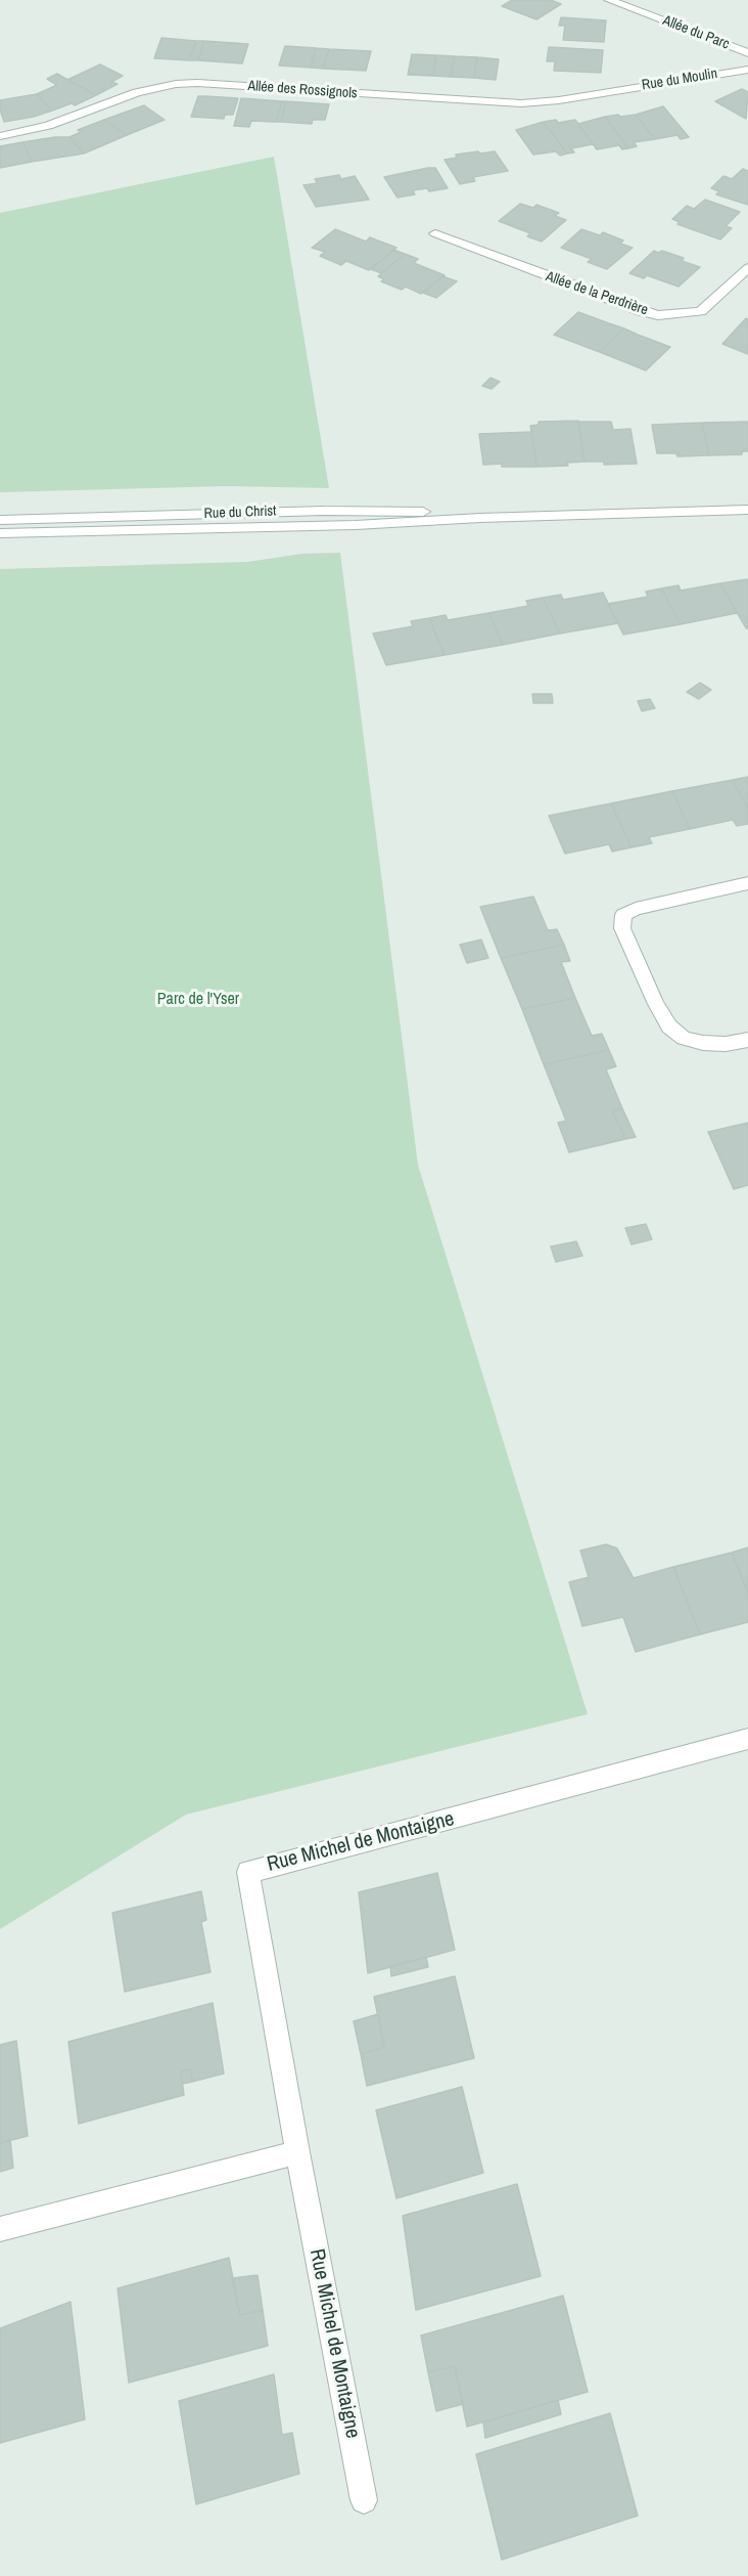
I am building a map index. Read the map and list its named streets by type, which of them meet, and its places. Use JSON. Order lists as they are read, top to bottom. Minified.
{"streets":{"street":["Allée du Parc","Rue du Moulin","Allée des Rossignols","Allée de la Perdrière","Rue du Christ","Rue Michel de Montaigne"]},"crossings":[["Rue du Moulin","Allée des Rossignols"]],"parks":["Parc de l'Yser"]}
